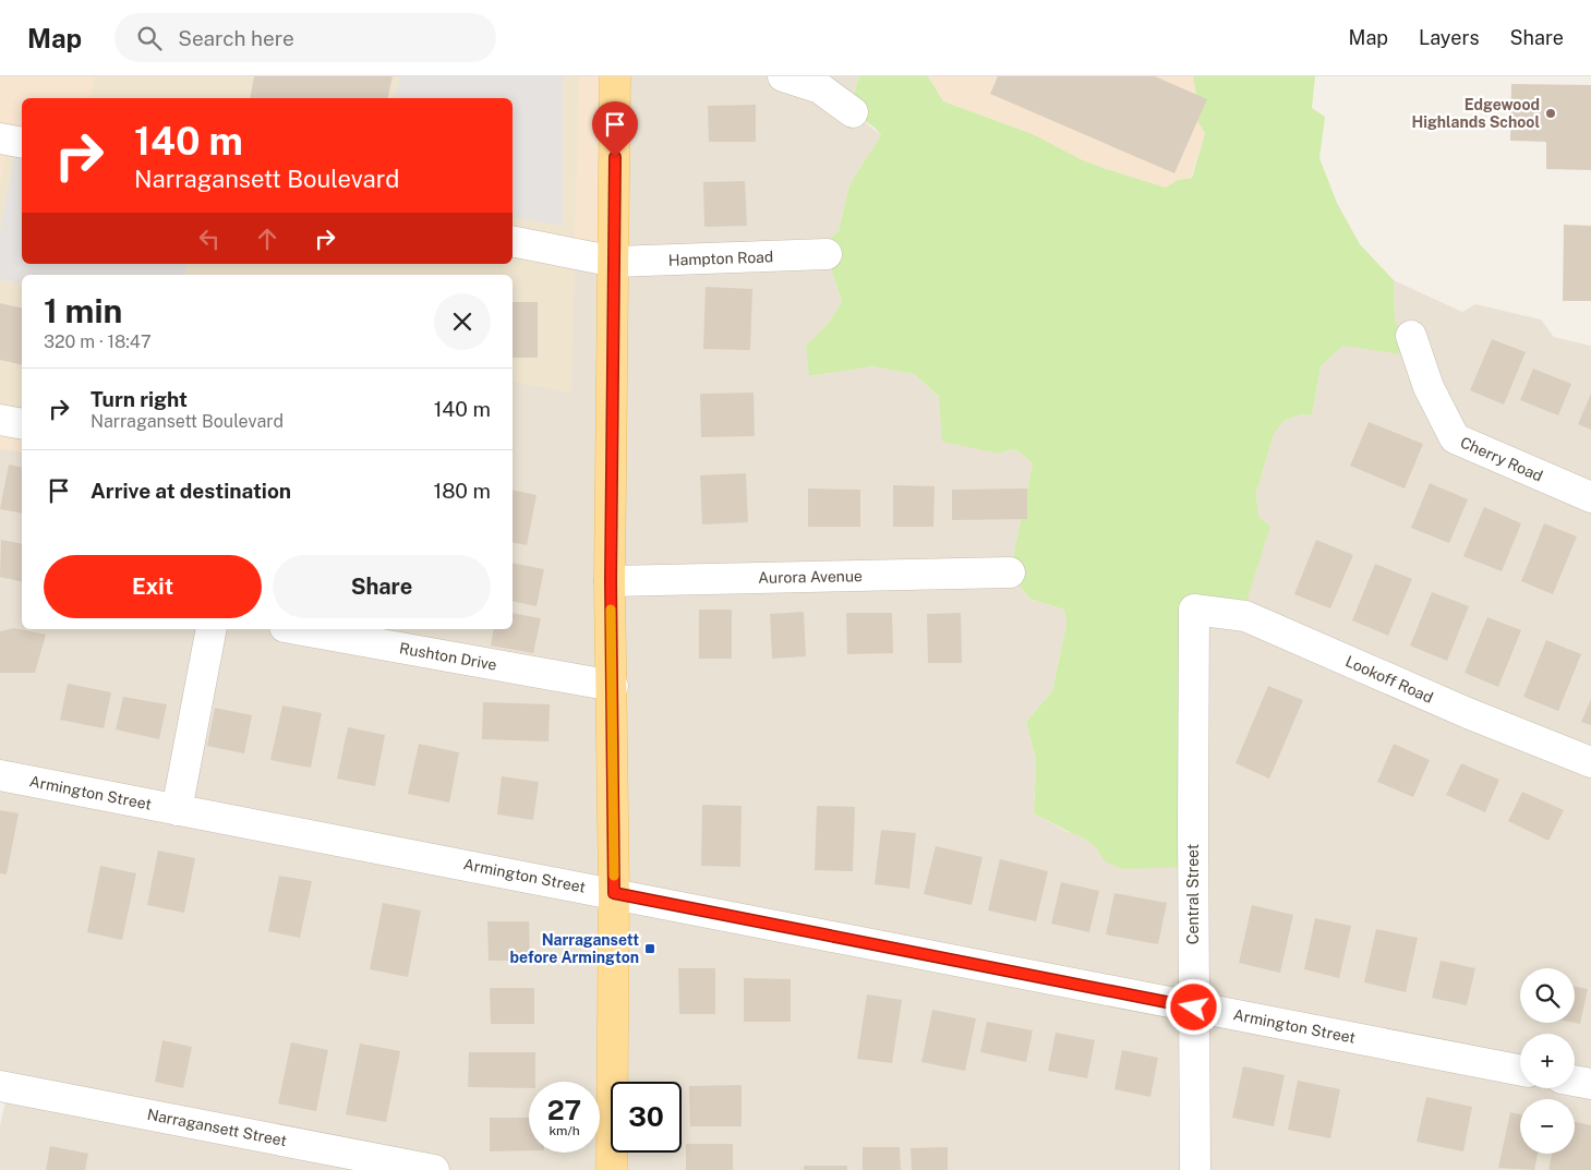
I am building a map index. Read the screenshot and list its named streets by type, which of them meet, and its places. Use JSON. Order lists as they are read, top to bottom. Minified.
{"streets":{"street":["Hampton Road","Cherry Road","Aurora Avenue","Rushton Drive","Lookoff Road","Armington Street","Central Street","Narragansett Street"]},"crossings":[["Lookoff Road","Central Street"],["Armington Street","Central Street"]],"places":{"other":["Edgewood Highlands School"],"transit":["Narragansett before Armington"]},"page":{"header":"Map","search":"Search here","nav":["Map","Layers","Share"],"turn":["140 m","Narragansett Boulevard"],"heading":["1 min","320 m · 18:47"],"list":[{"name":"Turn right","note":"Narragansett Boulevard","value":"140 m"},{"name":"Arrive at destination","value":"180 m"}],"buttons":["Exit","Share"],"map_buttons":["+","−"],"speed":"27 km/h","limit":"30"}}
